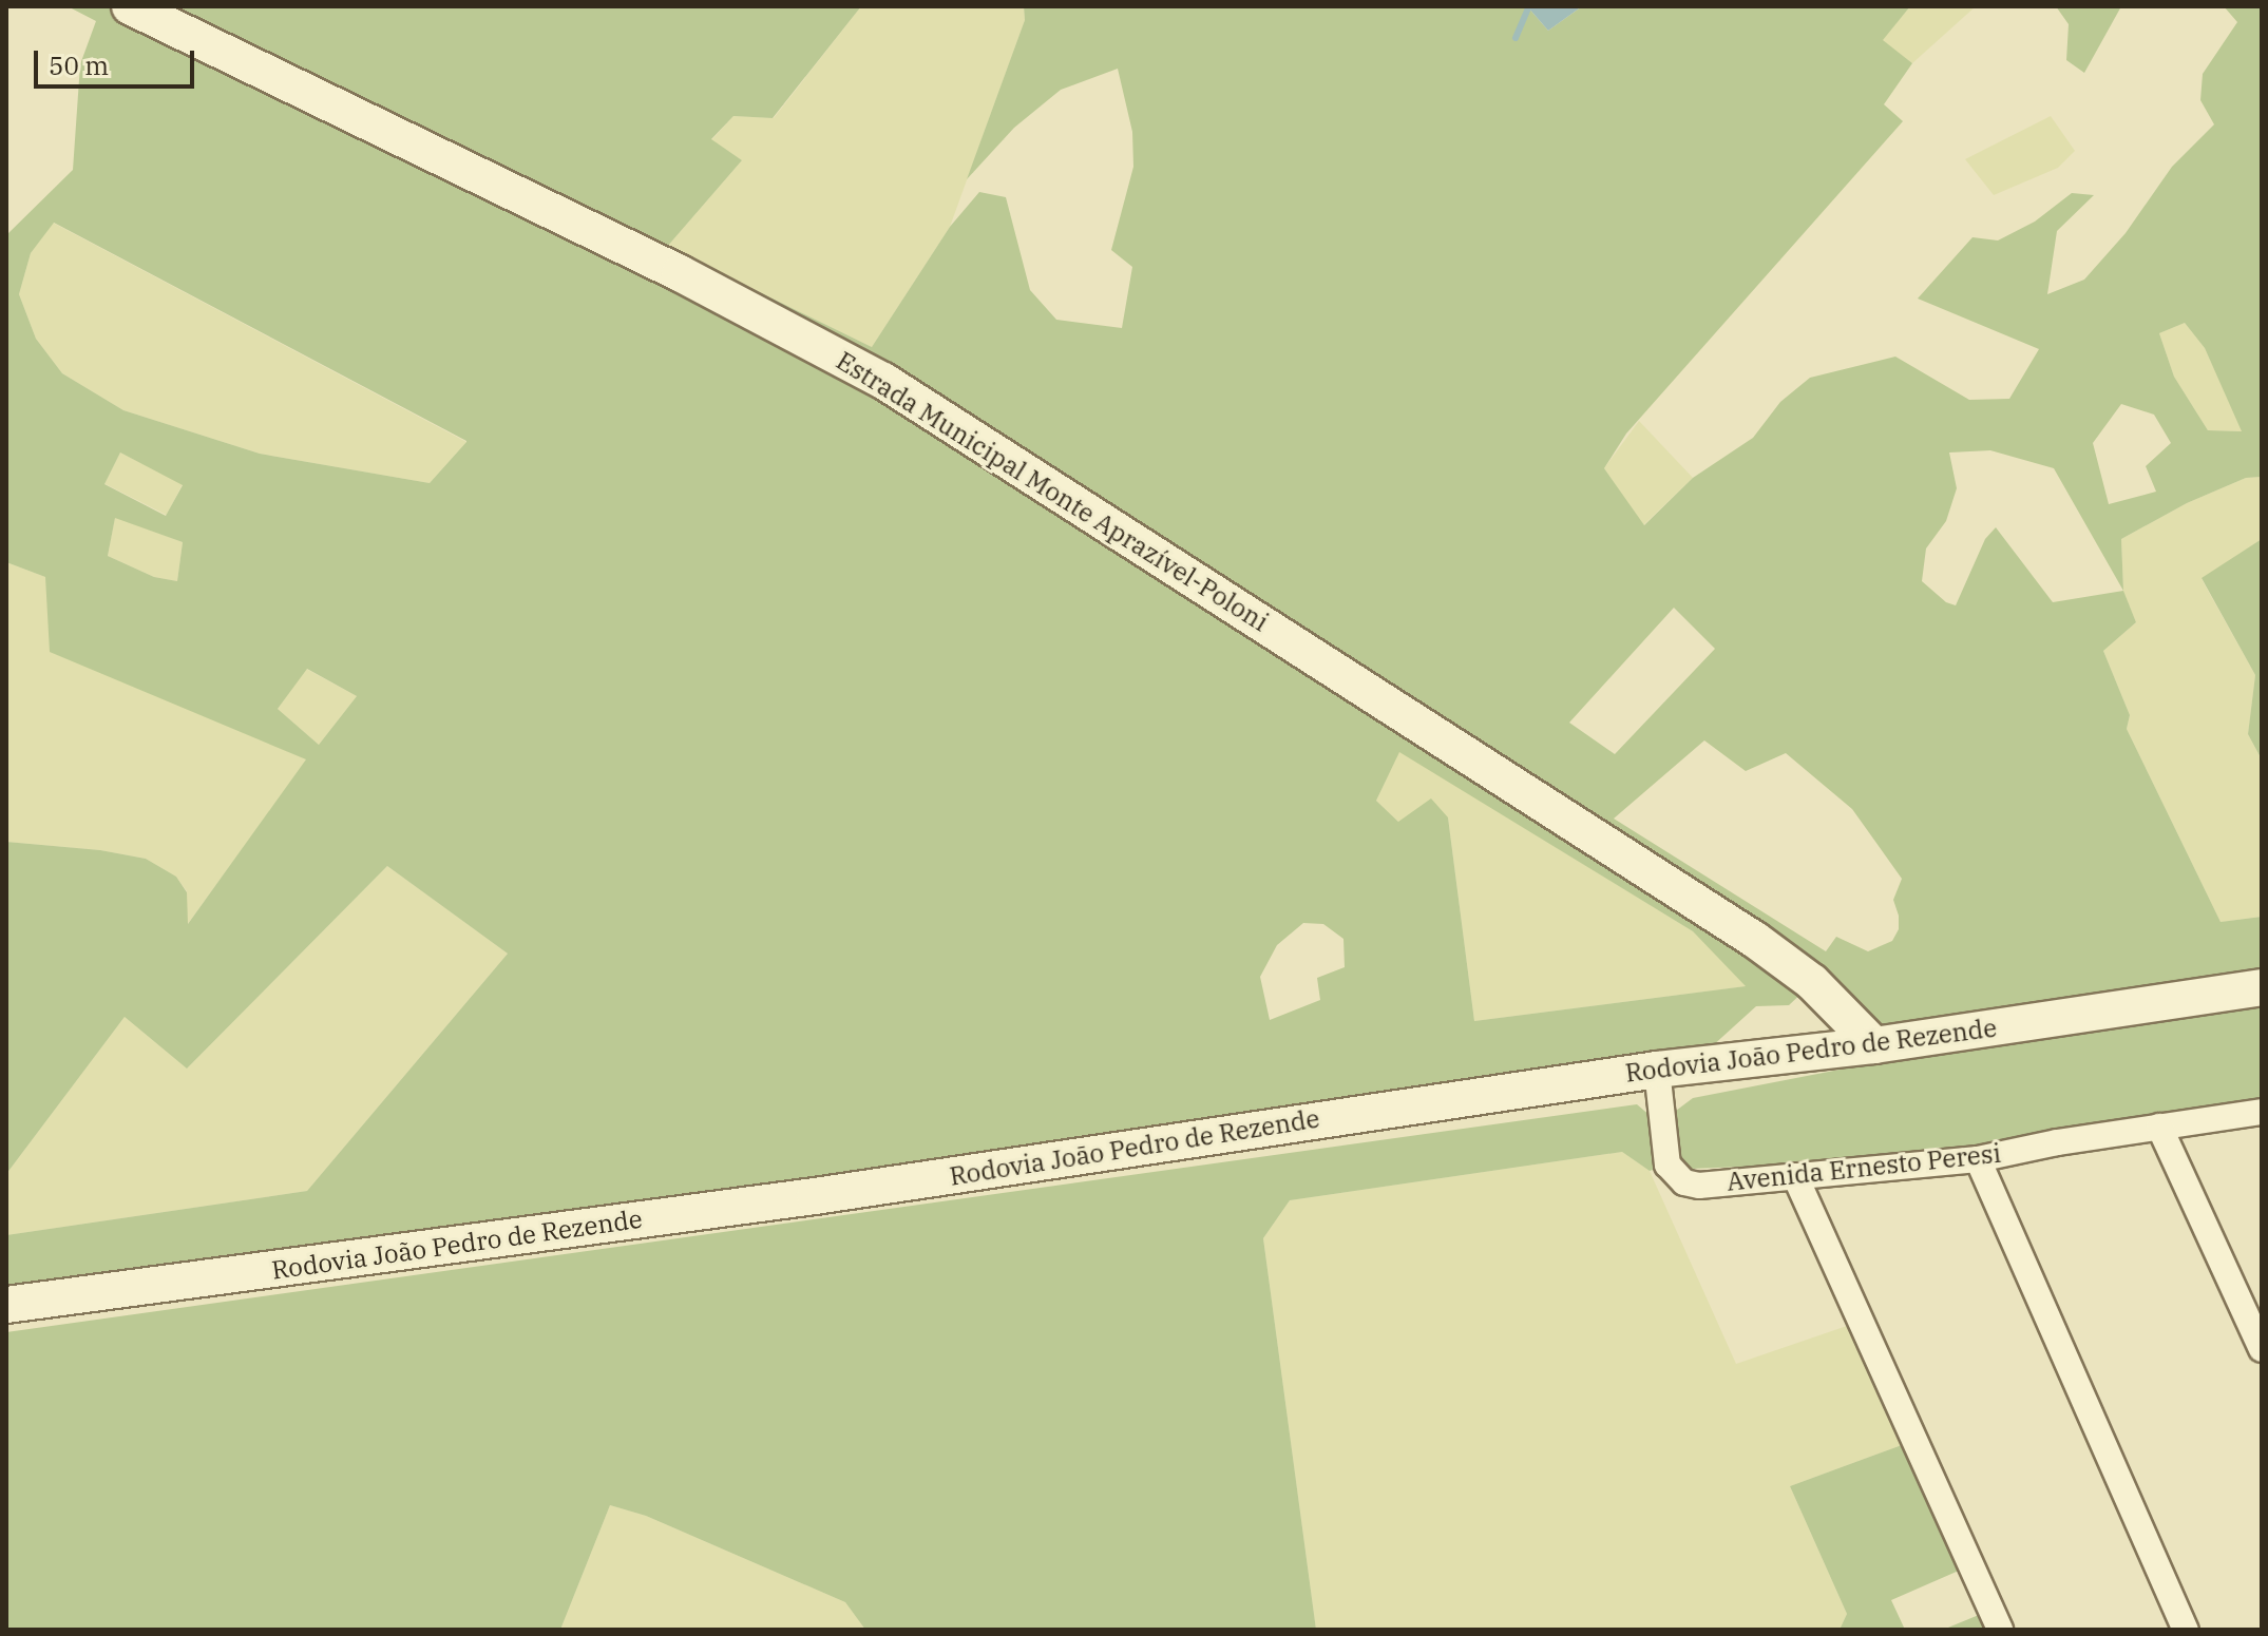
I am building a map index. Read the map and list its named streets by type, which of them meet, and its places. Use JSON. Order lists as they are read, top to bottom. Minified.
{"streets":{"main road":["Estrada Municipal Monte Aprazível-Poloni","Rodovia João Pedro de Rezende"],"street":["Avenida Ernesto Peresi"]},"crossings":[["Estrada Municipal Monte Aprazível-Poloni","Rodovia João Pedro de Rezende"],["Rodovia João Pedro de Rezende","Avenida Ernesto Peresi"]],"scale_bar":"50 m"}
